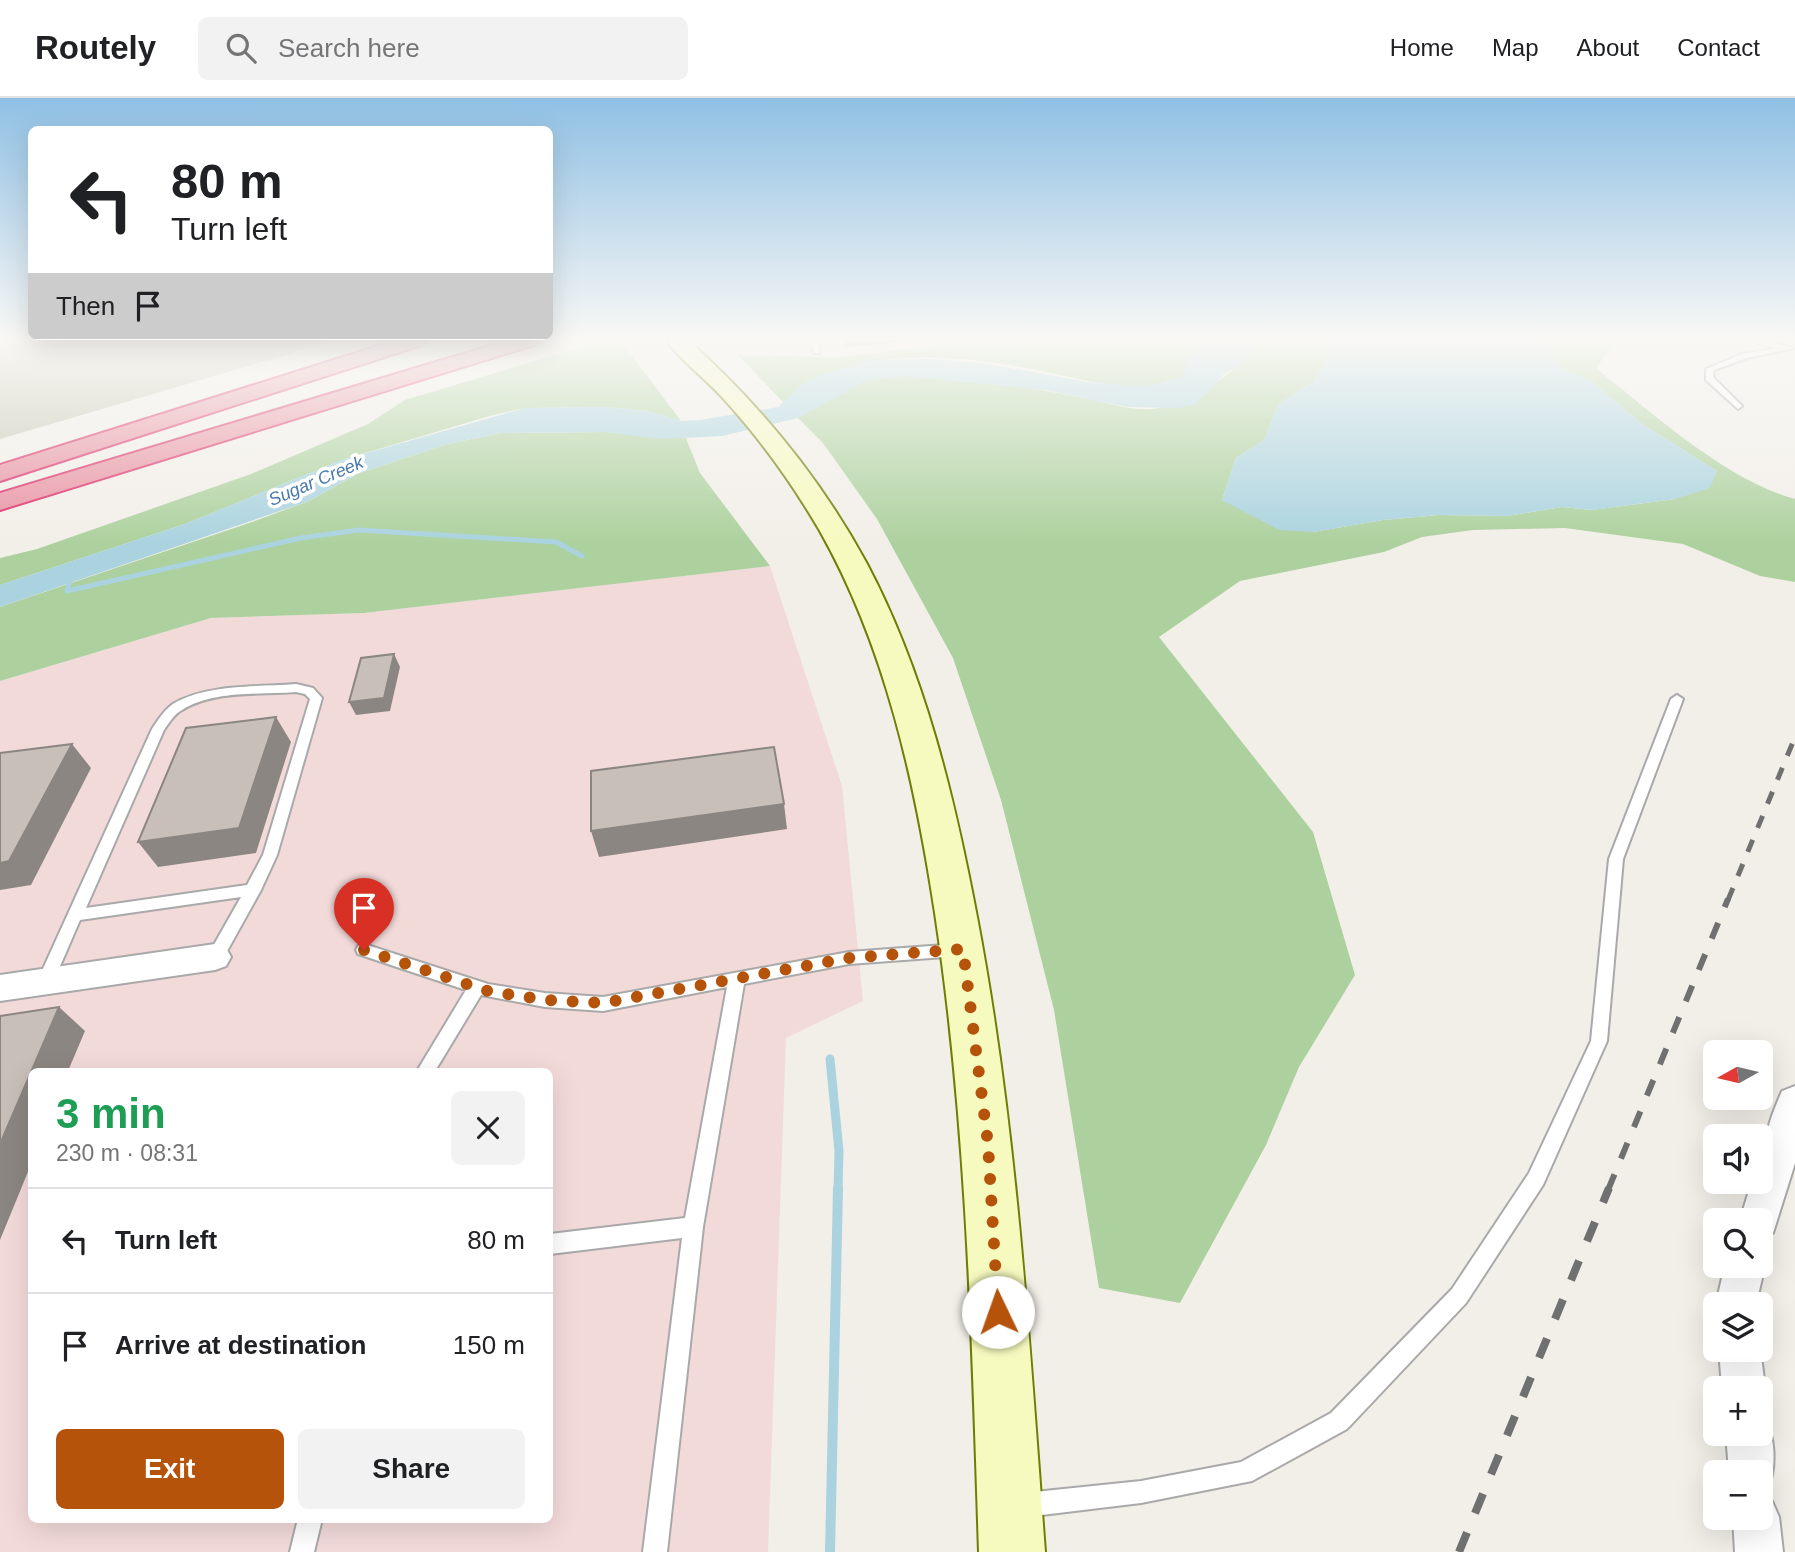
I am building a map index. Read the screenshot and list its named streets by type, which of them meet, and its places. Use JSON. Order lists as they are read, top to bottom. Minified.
{"water":["Sugar Creek"],"north":"left","page":{"header":"Routely","search":"Search here","nav":["Home","Map","About","Contact"],"turn":["80 m","Turn left"],"then":"Then","map_buttons":["+","−"],"heading":["3 min","230 m · 08:31"],"list":[{"name":"Turn left","value":"80 m"},{"name":"Arrive at destination","value":"150 m"}],"buttons":["Exit","Share"]}}
